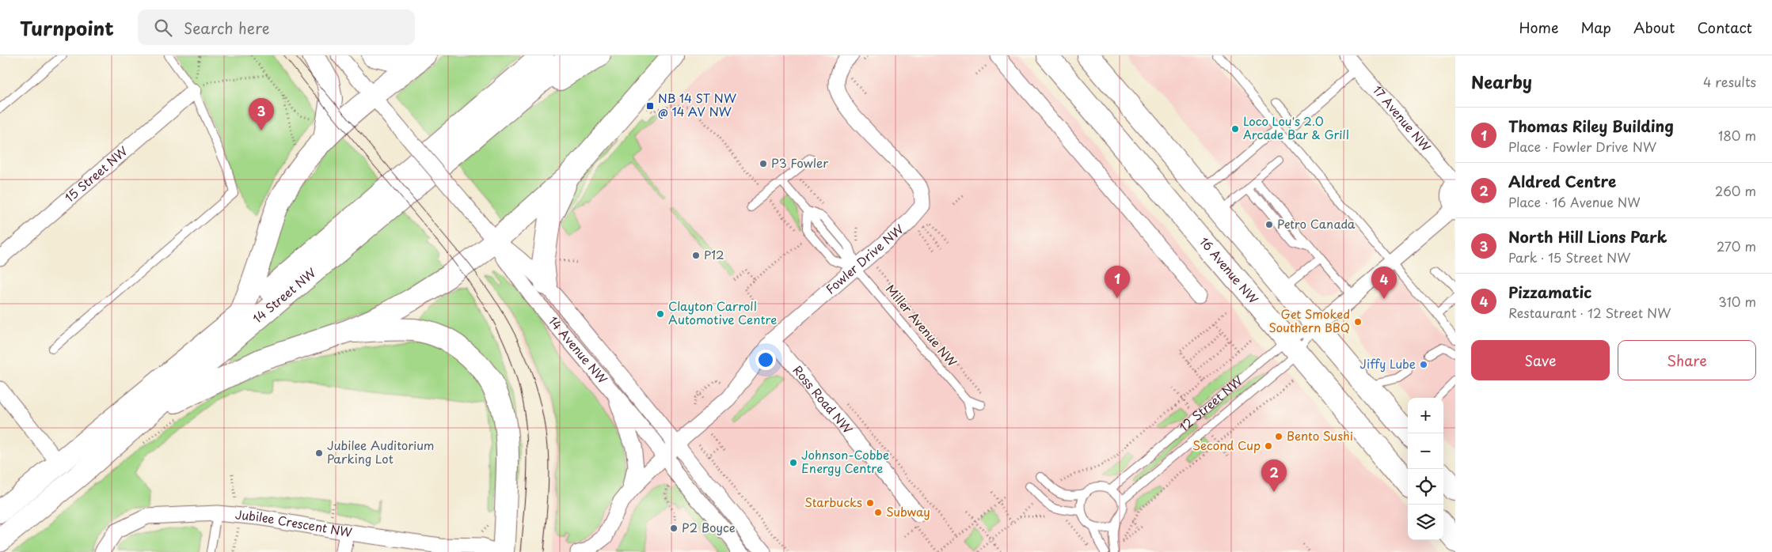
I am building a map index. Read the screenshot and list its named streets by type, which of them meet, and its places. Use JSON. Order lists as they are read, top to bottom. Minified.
{"streets":{"main road":["16 Avenue NW","14 Street NW"],"street":["17 Avenue NW","15 Street NW","Fowler Drive NW","14 Avenue NW","Ross Road NW","12 Street NW","Jubilee Crescent NW"],"lane":["Miller Avenue NW"]},"crossings":[["Fowler Drive NW","Miller Avenue NW"],["Fowler Drive NW","14 Avenue NW"],["Fowler Drive NW","Ross Road NW"],["16 Avenue NW","12 Street NW"]],"places":{"transit":["NB 14 ST NW @ 14 AV NW"],"other":["Loco Lou's 2.0 Arcade Bar & Grill","P3 Fowler","Petro Canada","P12","Clayton Carroll Automotive Centre","Get Smoked Southern BBQ","Jiffy Lube","Bento Sushi","Second Cup","Jubilee Auditorium Parking Lot","Johnson-Cobbe Energy Centre","Starbucks","Subway","P2 Boyce"]},"page":{"header":"Turnpoint","search":"Search here","nav":["Home","Map","About","Contact"],"heading":["Nearby","4 results"],"pins":["3","1","4","2"],"list":[{"mark":"1","name":"Thomas Riley Building","note":"Place · Fowler Drive NW","value":"180 m"},{"mark":"2","name":"Aldred Centre","note":"Place · 16 Avenue NW","value":"260 m"},{"mark":"3","name":"North Hill Lions Park","note":"Park · 15 Street NW","value":"270 m"},{"mark":"4","name":"Pizzamatic","note":"Restaurant · 12 Street NW","value":"310 m"}],"buttons":["Save","Share"],"map_buttons":["+","−"]}}
